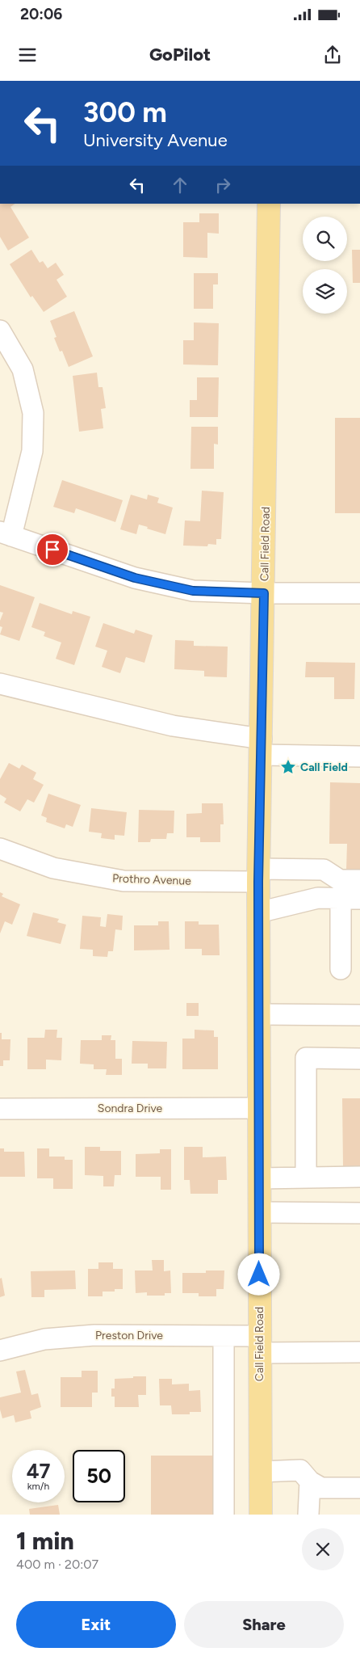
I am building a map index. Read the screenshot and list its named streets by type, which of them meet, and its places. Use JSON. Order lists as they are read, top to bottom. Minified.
{"streets":{"main road":["Call Field Road"],"street":["Prothro Avenue","Sondra Drive","Preston Drive"]},"crossings":[["Call Field Road","Prothro Avenue"],["Call Field Road","Sondra Drive"],["Call Field Road","Preston Drive"]],"places":{"place":["Call Field"]},"page":{"status":"20:06","header":"GoPilot","turn":["300 m","University Avenue"],"speed":"47 km/h","limit":"50","heading":["1 min","400 m · 20:07"],"buttons":["Exit","Share"]}}
